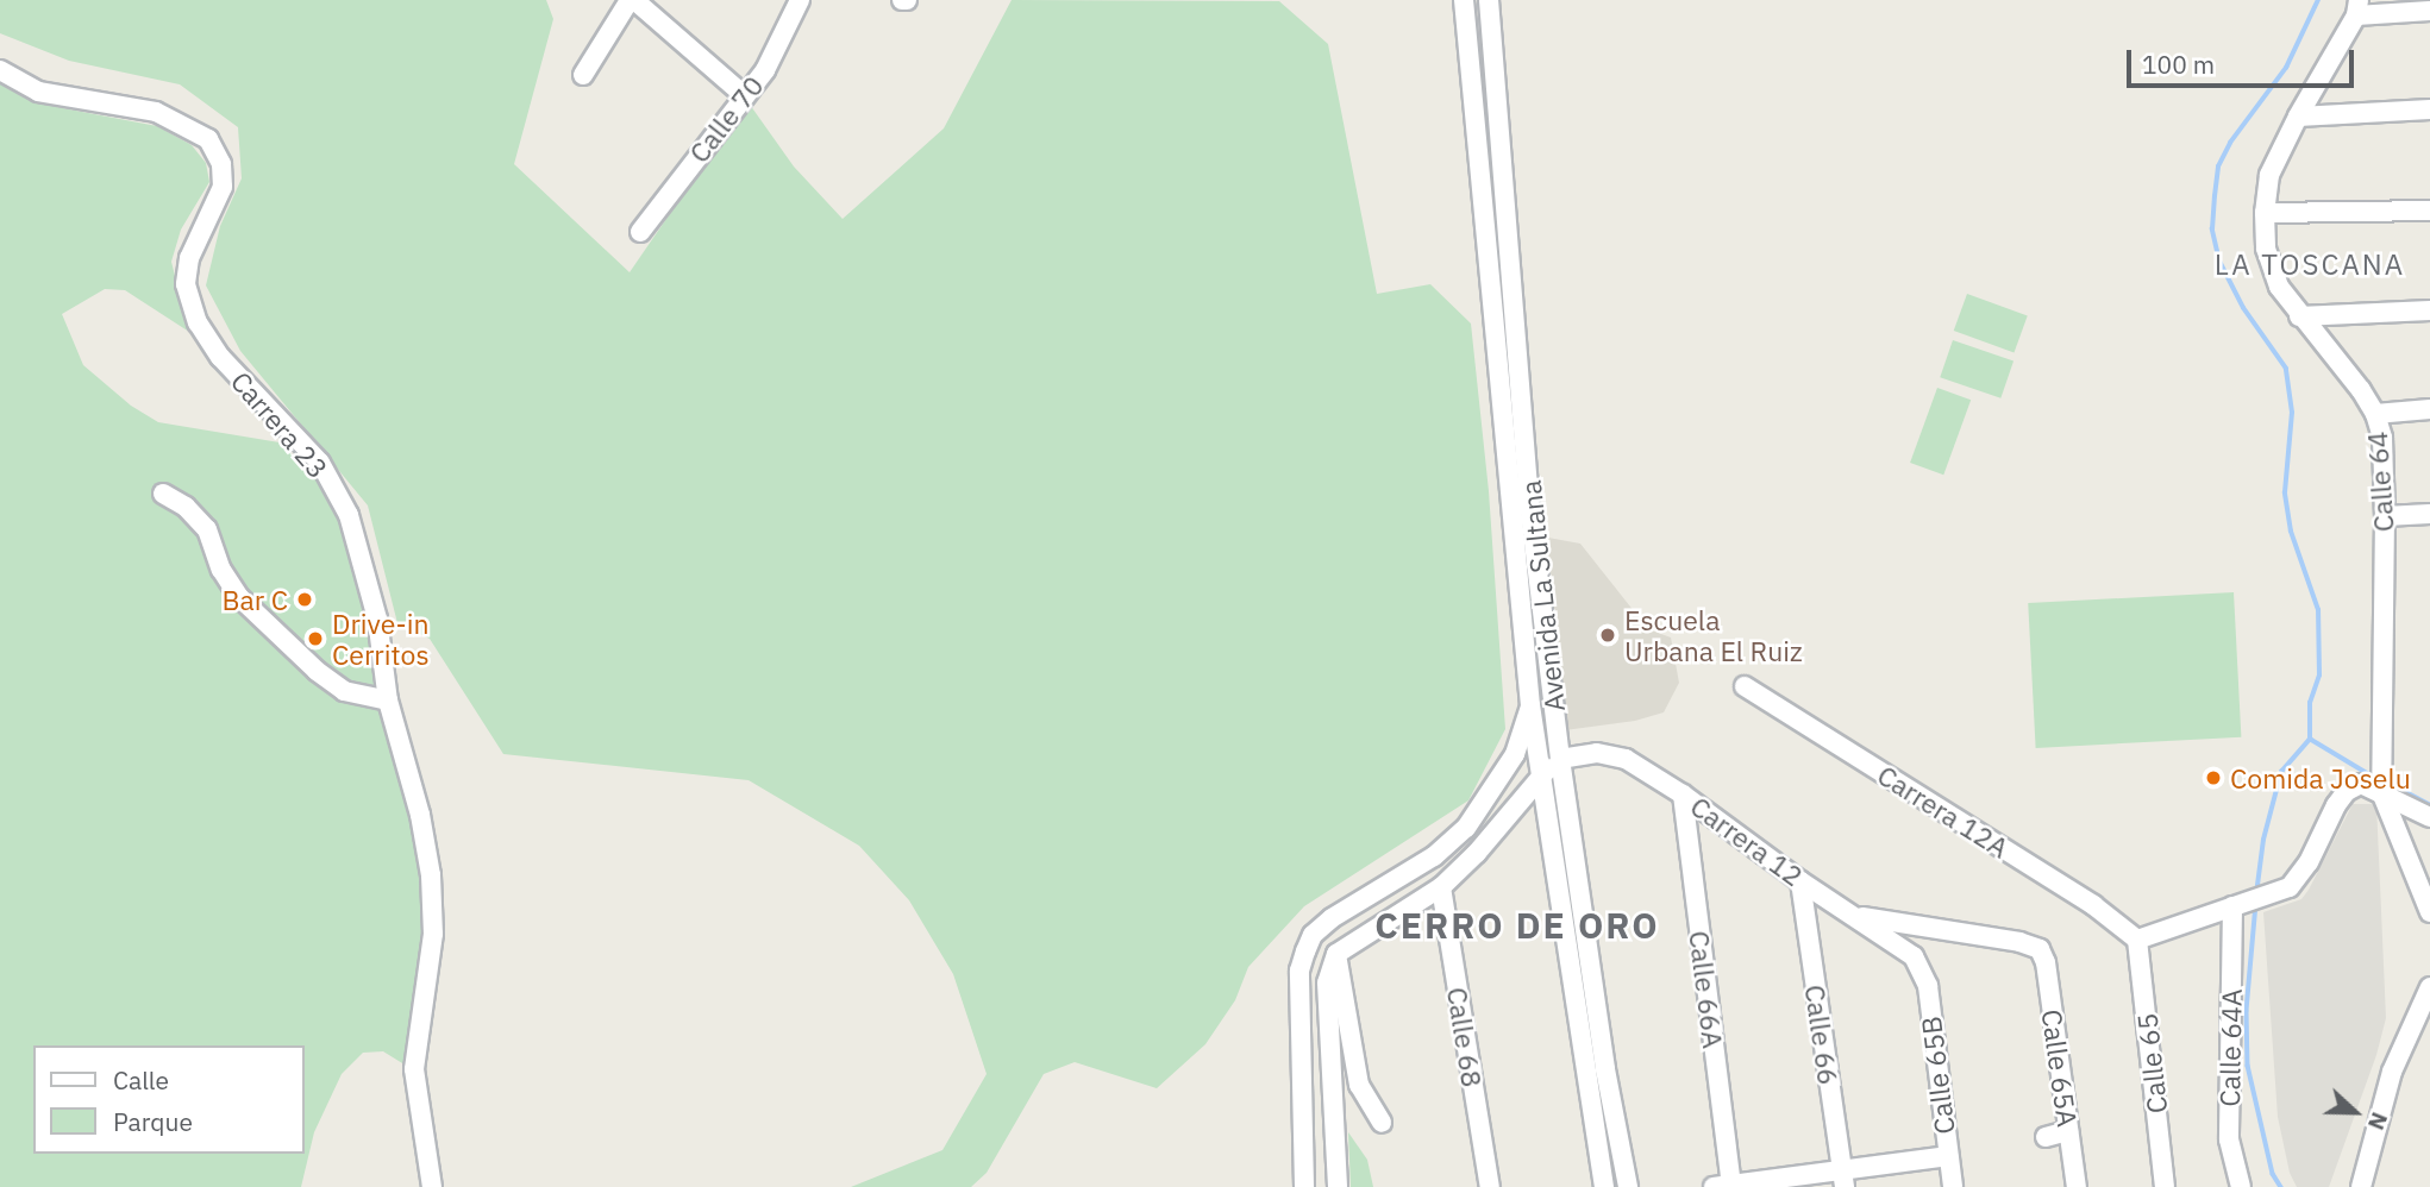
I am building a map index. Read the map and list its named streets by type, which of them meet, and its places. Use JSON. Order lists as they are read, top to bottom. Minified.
{"streets":{"street":["Calle 70","Carrera 23","Calle 64","Avenida La Sultana","Carrera 12A","Carrera 12","Calle 66A","Calle 66","Calle 68","Calle 64A","Calle 65","Calle 65A","Calle 65B"]},"crossings":[["Avenida La Sultana","Carrera 12"],["Carrera 12A","Calle 65"],["Carrera 12","Calle 66A"],["Carrera 12","Calle 66"],["Carrera 12","Calle 65A"],["Carrera 12","Calle 65B"]],"districts":["LA TOSCANA","CERRO DE ORO"],"places":["Bar C","Escuela Urbana El Ruiz","Drive-in Cerritos","Comida Joselu"],"legend":["Calle","Parque"],"scale_bar":"100 m","north":"right"}
